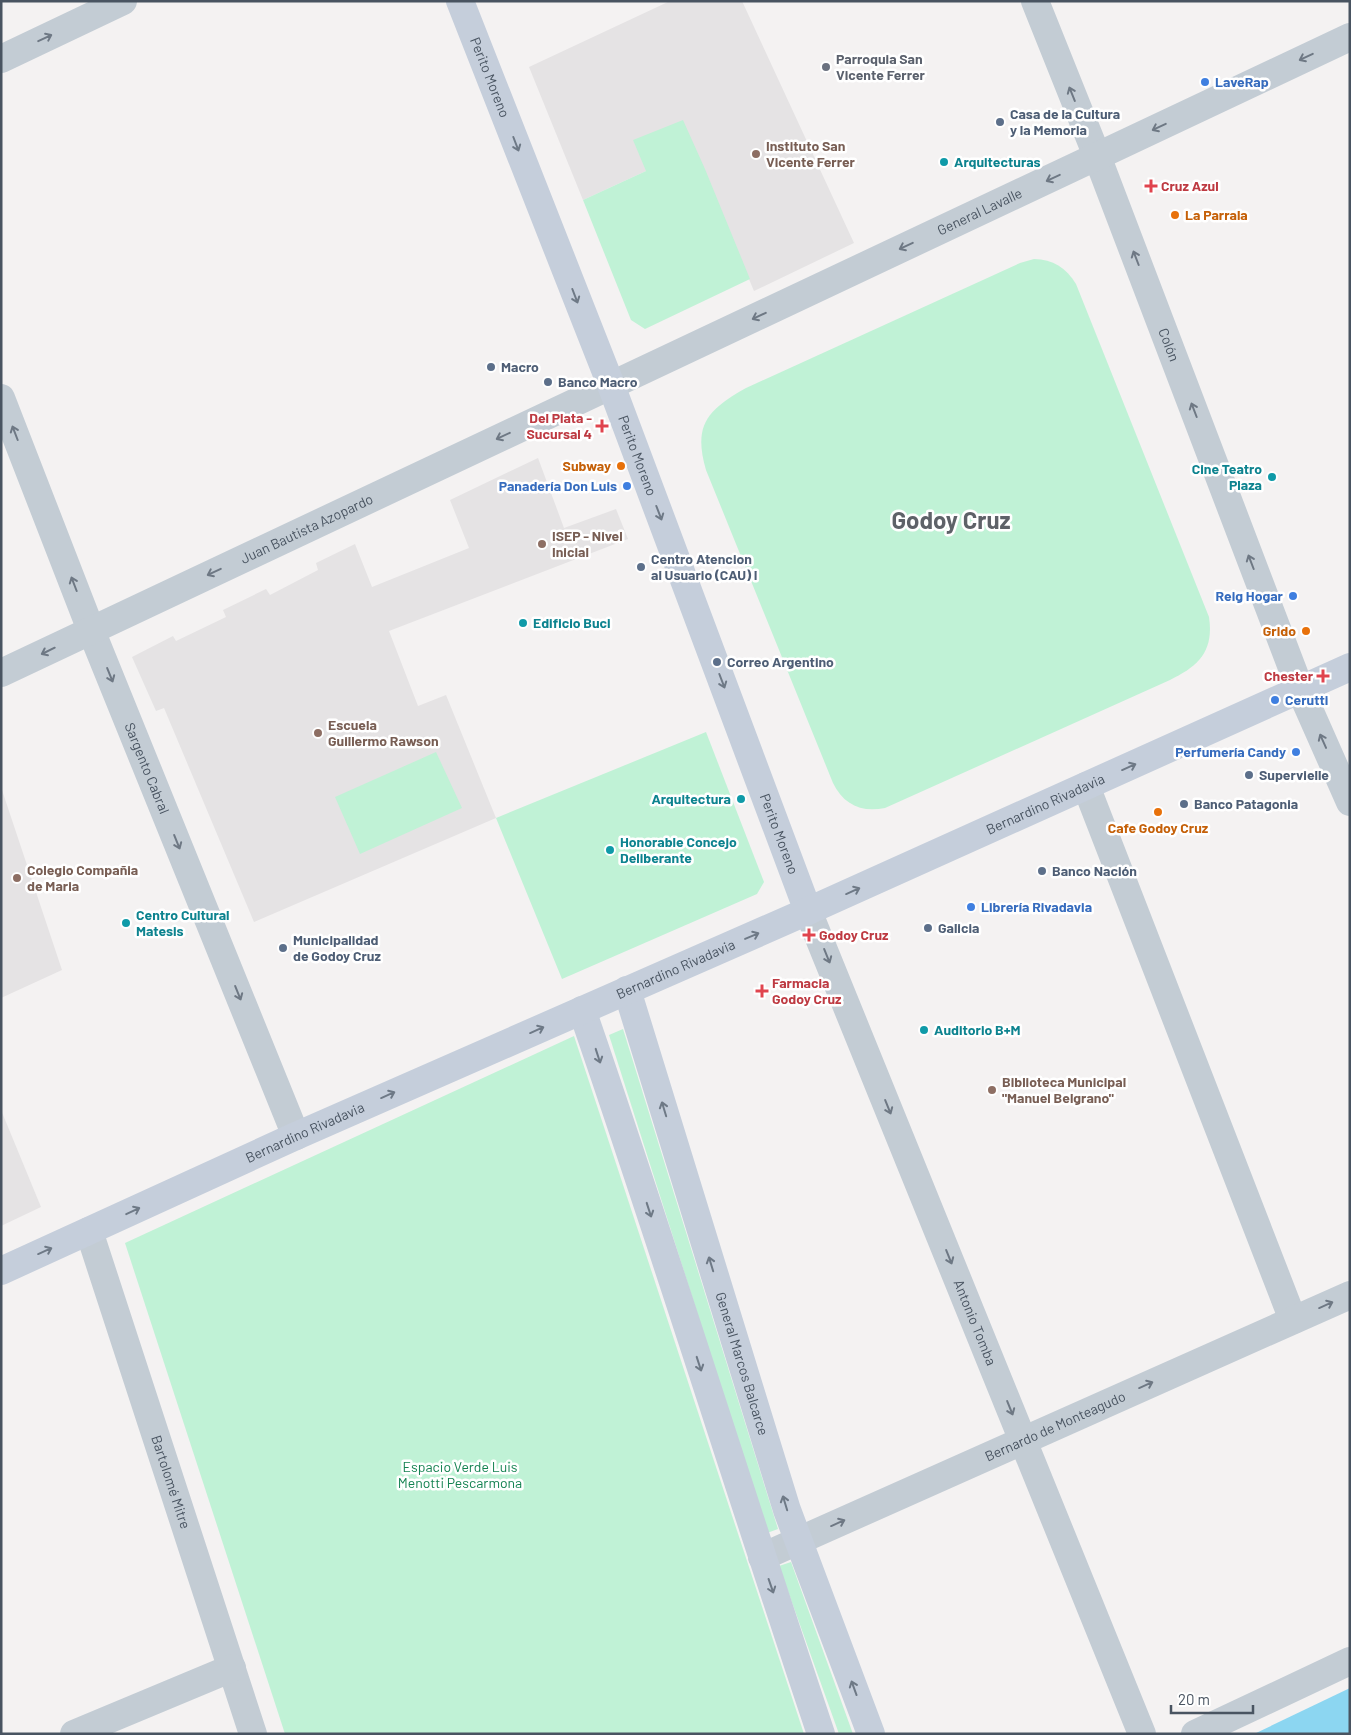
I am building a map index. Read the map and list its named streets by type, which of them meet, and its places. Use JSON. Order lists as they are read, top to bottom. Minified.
{"streets":{"main road":["Perito Moreno","Bernardino Rivadavia","General Marcos Balcarce"],"street":["General Lavalle","Colón","Juan Bautista Azopardo","Sargento Cabral","Antonio Tomba","Bernardo de Monteagudo","Bartolomé Mitre"]},"crossings":[["Perito Moreno","General Lavalle"],["Perito Moreno","Juan Bautista Azopardo"],["Perito Moreno","Bernardino Rivadavia"],["Perito Moreno","Antonio Tomba"],["General Lavalle","Colón"],["General Lavalle","Juan Bautista Azopardo"],["Colón","Bernardino Rivadavia"],["Juan Bautista Azopardo","Sargento Cabral"],["Sargento Cabral","Bernardino Rivadavia"],["Bernardino Rivadavia","Antonio Tomba"],["Bernardino Rivadavia","General Marcos Balcarce"],["Bernardino Rivadavia","Bartolomé Mitre"],["Antonio Tomba","Bernardo de Monteagudo"],["General Marcos Balcarce","Bernardo de Monteagudo"]],"one_way":["Perito Moreno","General Lavalle","Colón","Juan Bautista Azopardo","Bernardino Rivadavia","Antonio Tomba","Bernardo de Monteagudo"],"districts":["Godoy Cruz"],"parks":["Espacio Verde Luis Menotti Pescarmona"],"places":{"other":["Parroquia San Vicente Ferrer","LaveRap","Casa de la Cultura y la Memoria","Instituto San Vicente Ferrer","Arquitecturas","La Parrala","Macro","Banco Macro","Subway","Cine Teatro Plaza","Panadería Don Luis","ISEP - Nivel Inicial","Centro Atencion al Usuario (CAU) I","Reig Hogar","Edificio Buci","Grido","Correo Argentino","Cerutti","Escuela Guillermo Rawson","Perfumería Candy","Supervielle","Arquitectura","Banco Patagonia","Cafe Godoy Cruz","Honorable Concejo Deliberante","Banco Nación","Colegio Compañia de Maria","Librería Rivadavia","Centro Cultural Matesis","Galicia","Municipalidad de Godoy Cruz","Auditorio B+M","Biblioteca Municipal \"Manuel Belgrano\""],"health":["Cruz Azul","Del Plata - Sucursal 4","Chester","Godoy Cruz","Farmacia Godoy Cruz"]},"scale_bar":"20 m"}
